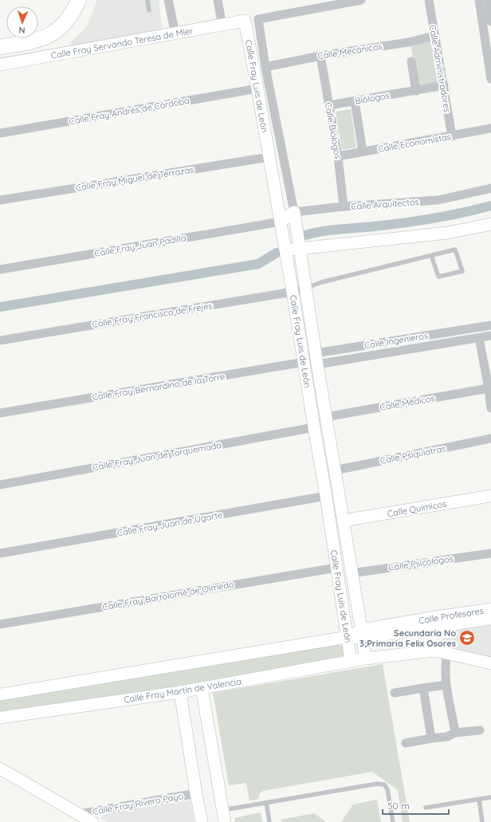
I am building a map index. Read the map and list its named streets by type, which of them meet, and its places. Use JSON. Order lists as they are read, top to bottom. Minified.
{"streets":{"street":["Calle Fray Servando Teresa de Mier","Calle Mecánicos","Calle Administradores","Calle Fray Luis de León","Biólogos","Calle Fray Andrés de Córdoba","Calle Biólogos","Calle Economistas","Calle Fray Miguel de Terrazas","Calle Arquitectos","Calle Fray Juan Padilla","Calle Fray Francisco de Frejes","Calle Ingenieros","Calle Fray Bernardino de la Torre","Calle Médicos","Calle Psiquiatras","Calle Fray Juan de Torquemada","Calle Químicos","Calle Fray Juan de Ugarte","Calle Psicólogos","Calle Fray Bartolomé de Olmedo","Calle Profesores","Calle Fray Martín de Valencia","Calle Fray Rivero Payo"]},"crossings":[["Calle Fray Servando Teresa de Mier","Calle Fray Luis de León"],["Calle Mecánicos","Calle Administradores"],["Calle Mecánicos","Calle Fray Luis de León"],["Calle Mecánicos","Calle Biólogos"],["Calle Administradores","Biólogos"],["Calle Administradores","Calle Economistas"],["Calle Fray Luis de León","Calle Fray Andrés de Córdoba"],["Calle Fray Luis de León","Calle Fray Miguel de Terrazas"],["Calle Fray Luis de León","Calle Arquitectos"],["Calle Fray Luis de León","Calle Fray Juan Padilla"],["Calle Fray Luis de León","Calle Fray Francisco de Frejes"],["Calle Fray Luis de León","Calle Ingenieros"],["Calle Fray Luis de León","Calle Fray Bernardino de la Torre"],["Calle Fray Luis de León","Calle Médicos"],["Calle Fray Luis de León","Calle Psiquiatras"],["Calle Fray Luis de León","Calle Fray Juan de Torquemada"],["Calle Fray Luis de León","Calle Químicos"],["Calle Fray Luis de León","Calle Fray Juan de Ugarte"],["Calle Fray Luis de León","Calle Psicólogos"],["Calle Fray Luis de León","Calle Fray Bartolomé de Olmedo"],["Calle Fray Luis de León","Calle Profesores"],["Calle Fray Luis de León","Calle Fray Martín de Valencia"],["Biólogos","Calle Biólogos"],["Calle Biólogos","Calle Economistas"],["Calle Biólogos","Calle Arquitectos"],["Calle Arquitectos","Calle Fray Juan Padilla"],["Calle Ingenieros","Calle Fray Bernardino de la Torre"]],"places":{"school or university":["Secundaria No 3;Primaria Felix Osores"]},"scale_bar":"50 m","north":"bottom"}
